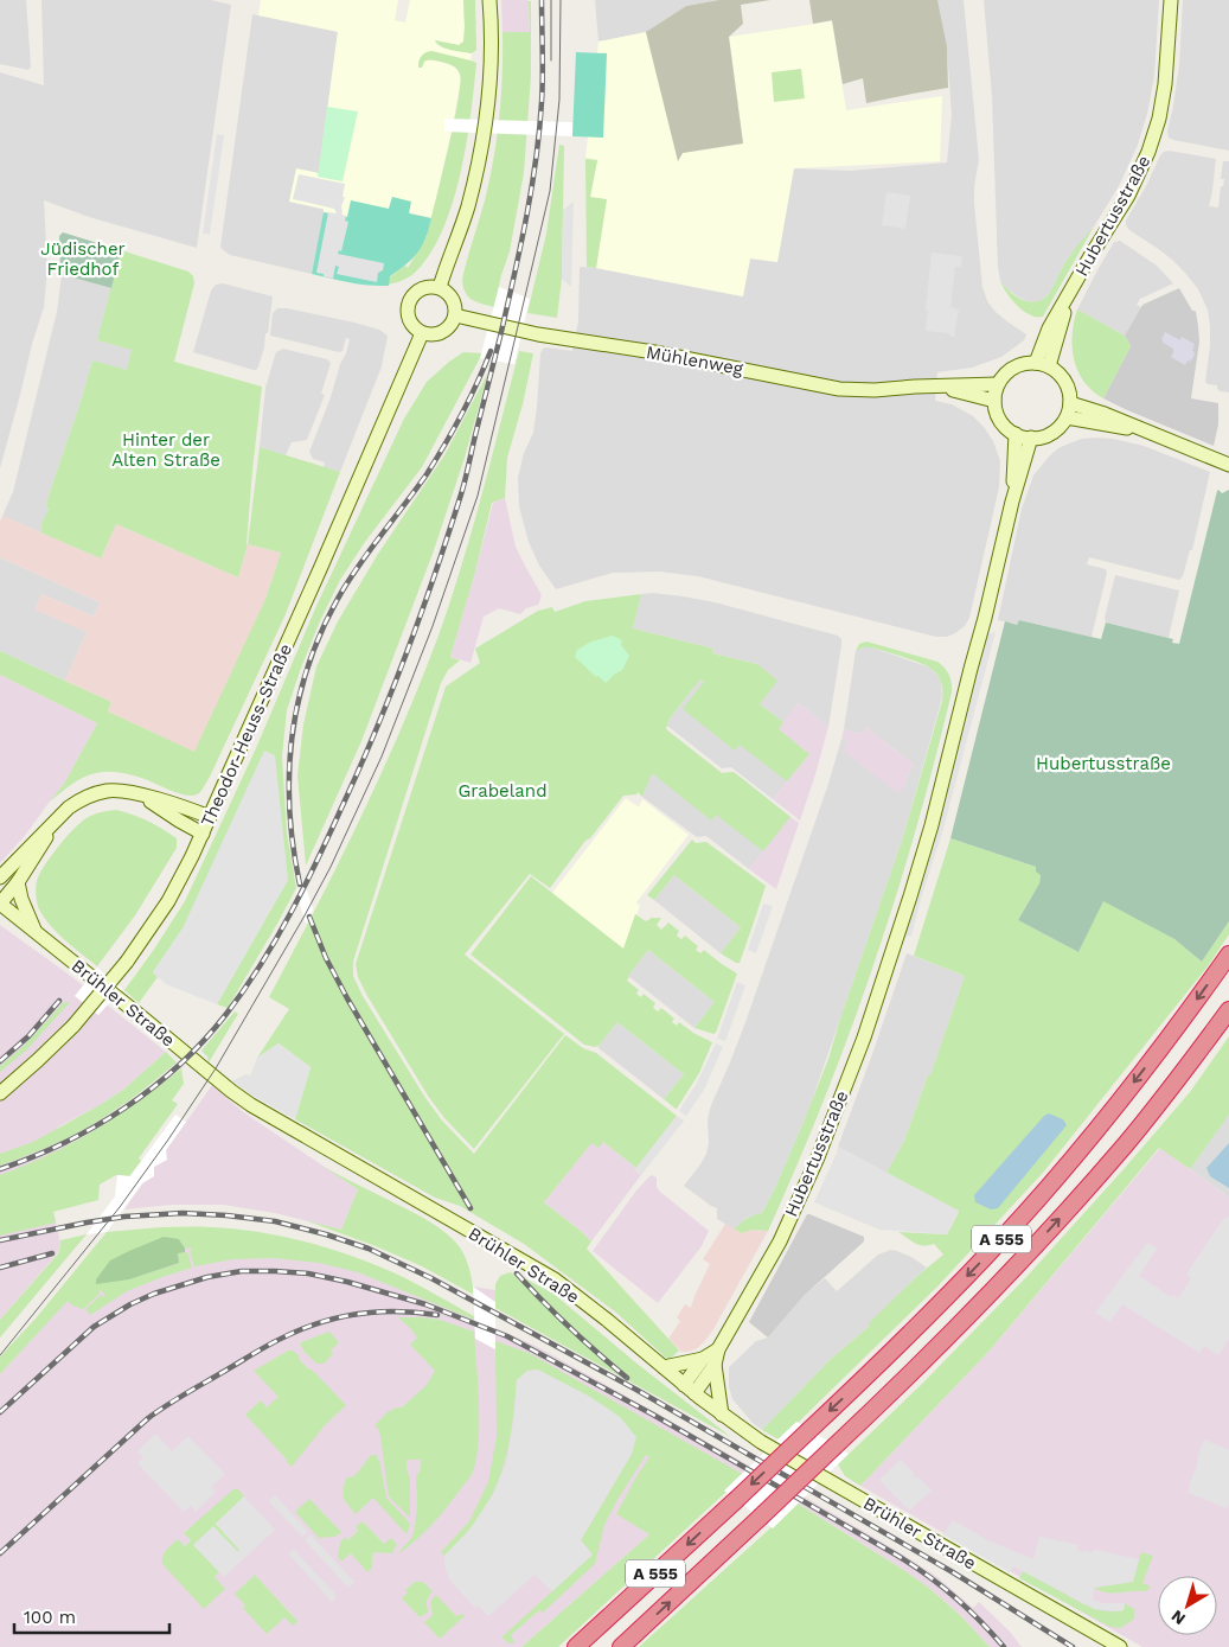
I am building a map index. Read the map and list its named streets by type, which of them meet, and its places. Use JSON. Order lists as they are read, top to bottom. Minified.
{"streets":{"highway":["A 555"],"main road":["Hubertusstraße","Mühlenweg","Theodor-Heuss-Straße","Brühler Straße"]},"crossings":[["Hubertusstraße","Mühlenweg"],["Hubertusstraße","Brühler Straße"],["Mühlenweg","Theodor-Heuss-Straße"]],"parks":["Jüdischer Friedhof","Hinter der Alten Straße","Hubertusstraße","Grabeland"],"scale_bar":"100 m","north":"bottom left"}
